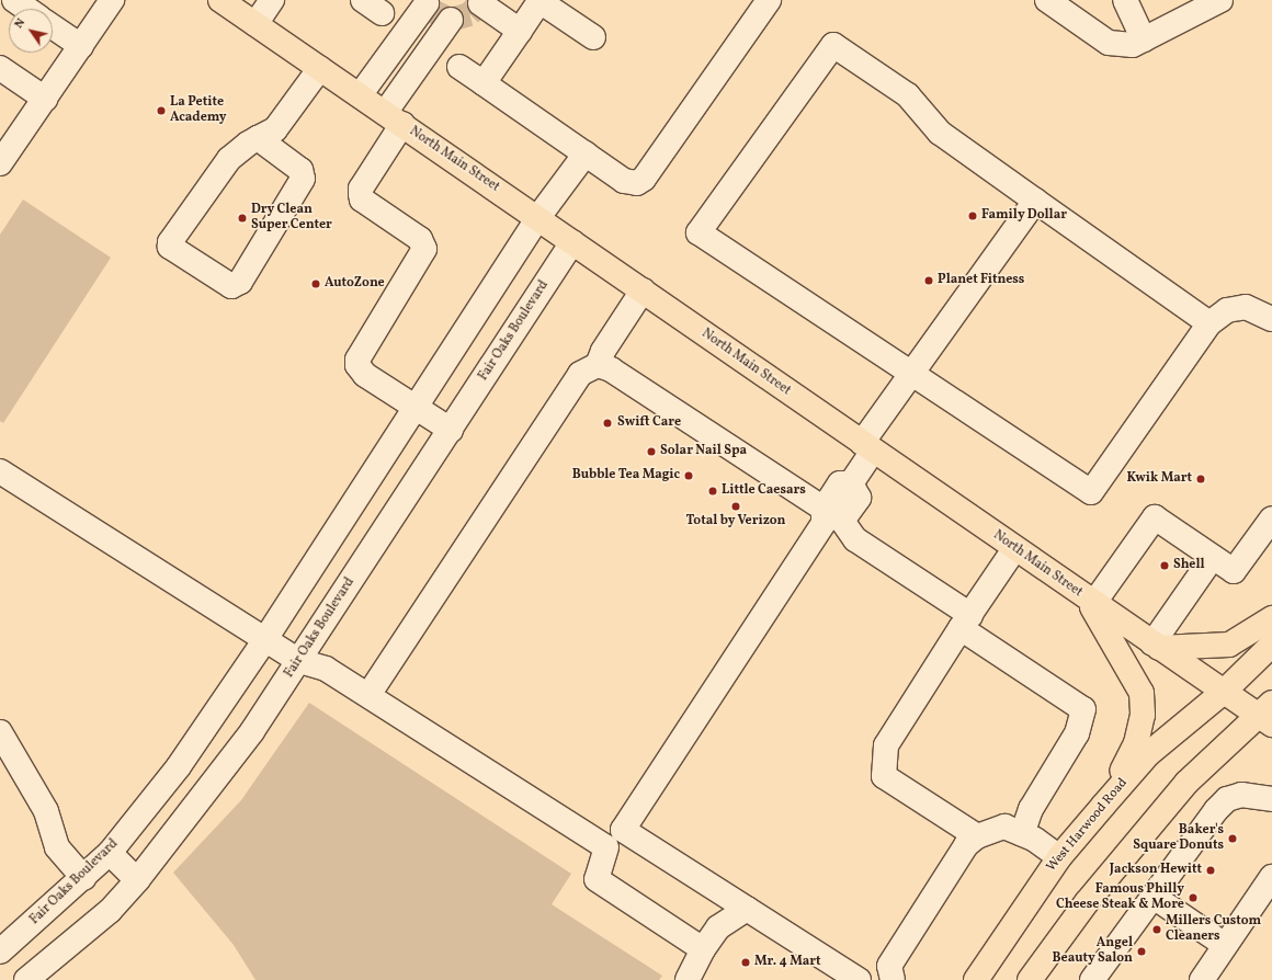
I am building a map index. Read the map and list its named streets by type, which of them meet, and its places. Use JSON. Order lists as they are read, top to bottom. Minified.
{"streets":{"main road":["North Main Street","West Harwood Road"],"street":["Fair Oaks Boulevard"]},"crossings":[["North Main Street","Fair Oaks Boulevard"],["North Main Street","West Harwood Road"]],"places":["La Petite Academy","Family Dollar","Dry Clean Super Center","Planet Fitness","AutoZone","Swift Care","Solar Nail Spa","Bubble Tea Magic","Kwik Mart","Little Caesars","Total by Verizon","Shell","Baker's Square Donuts","Jackson Hewitt","Famous Philly Cheese Steak & More","Millers Custom Cleaners","Angel Beauty Salon","Mr. 4 Mart"],"north":"top left"}
